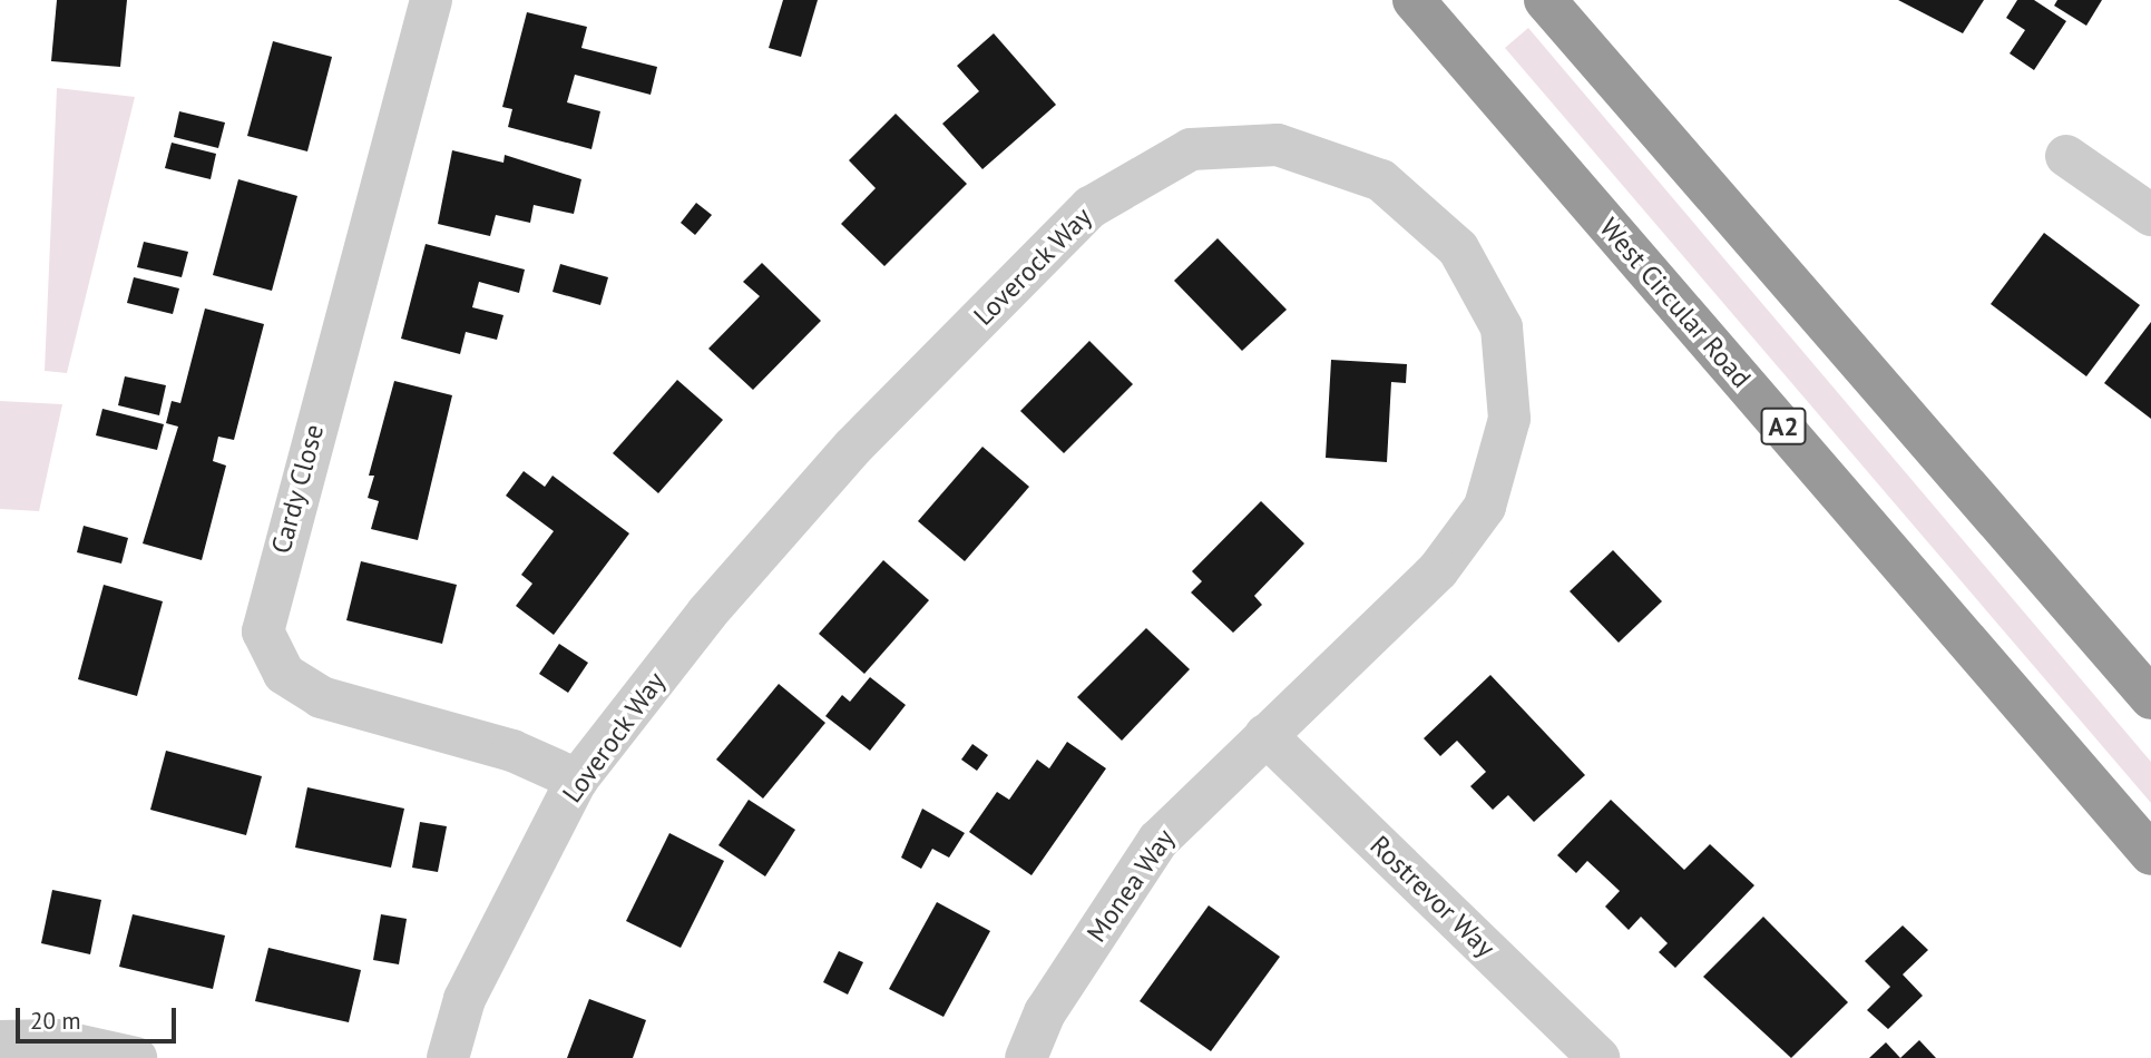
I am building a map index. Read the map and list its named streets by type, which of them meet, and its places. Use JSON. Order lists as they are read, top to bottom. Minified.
{"streets":{"highway":["West Circular Road","A2"],"street":["Loverock Way","Cardy Close","Monea Way","Rostrevor Way"]},"crossings":[["Loverock Way","Cardy Close"],["Loverock Way","Monea Way"],["Loverock Way","Rostrevor Way"],["Monea Way","Rostrevor Way"]],"scale_bar":"20 m"}
